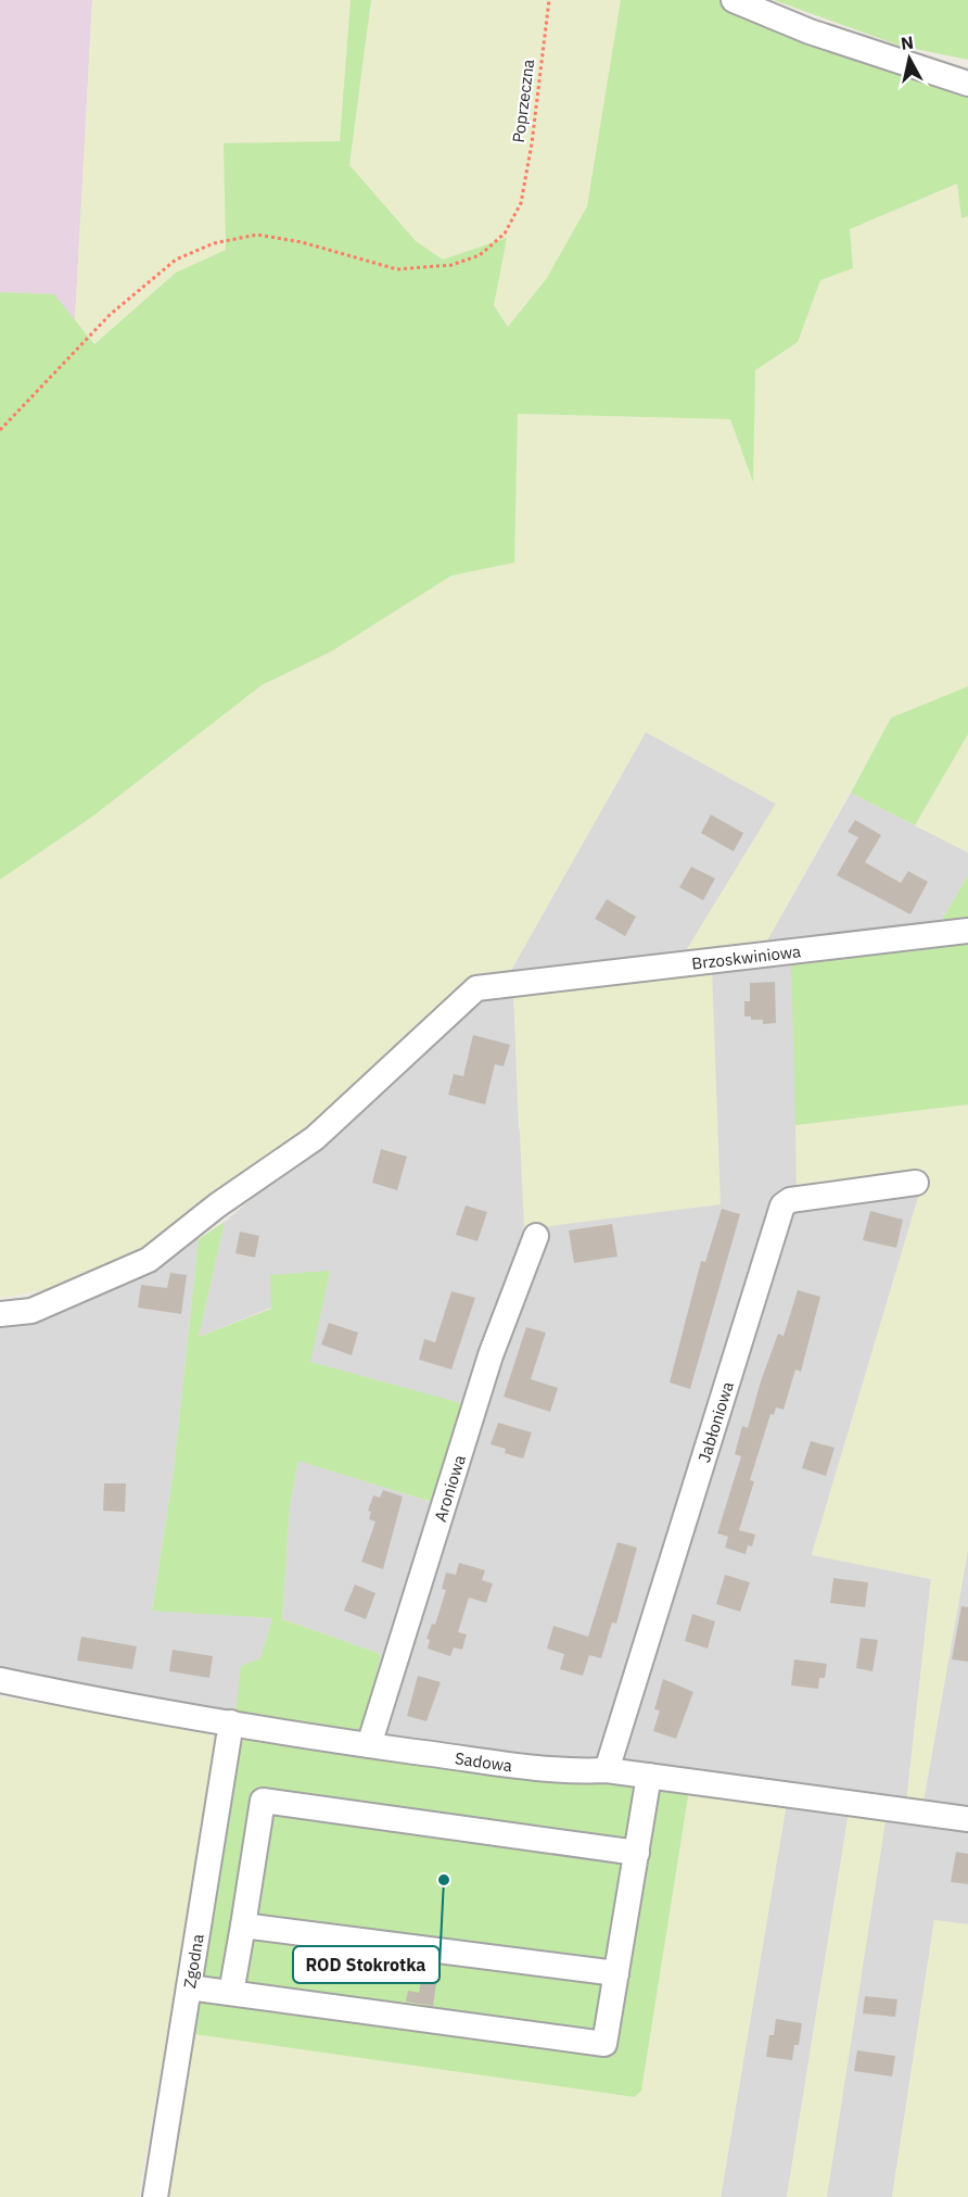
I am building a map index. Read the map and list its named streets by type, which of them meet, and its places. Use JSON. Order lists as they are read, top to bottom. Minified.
{"streets":{"street":["Brzoskwiniowa","Jabłoniowa","Aroniowa","Sadowa","Zgodna"],"path":["Poprzeczna"]},"crossings":[["Jabłoniowa","Sadowa"],["Aroniowa","Sadowa"],["Sadowa","Zgodna"]],"places":["ROD Stokrotka"],"north":"top"}
